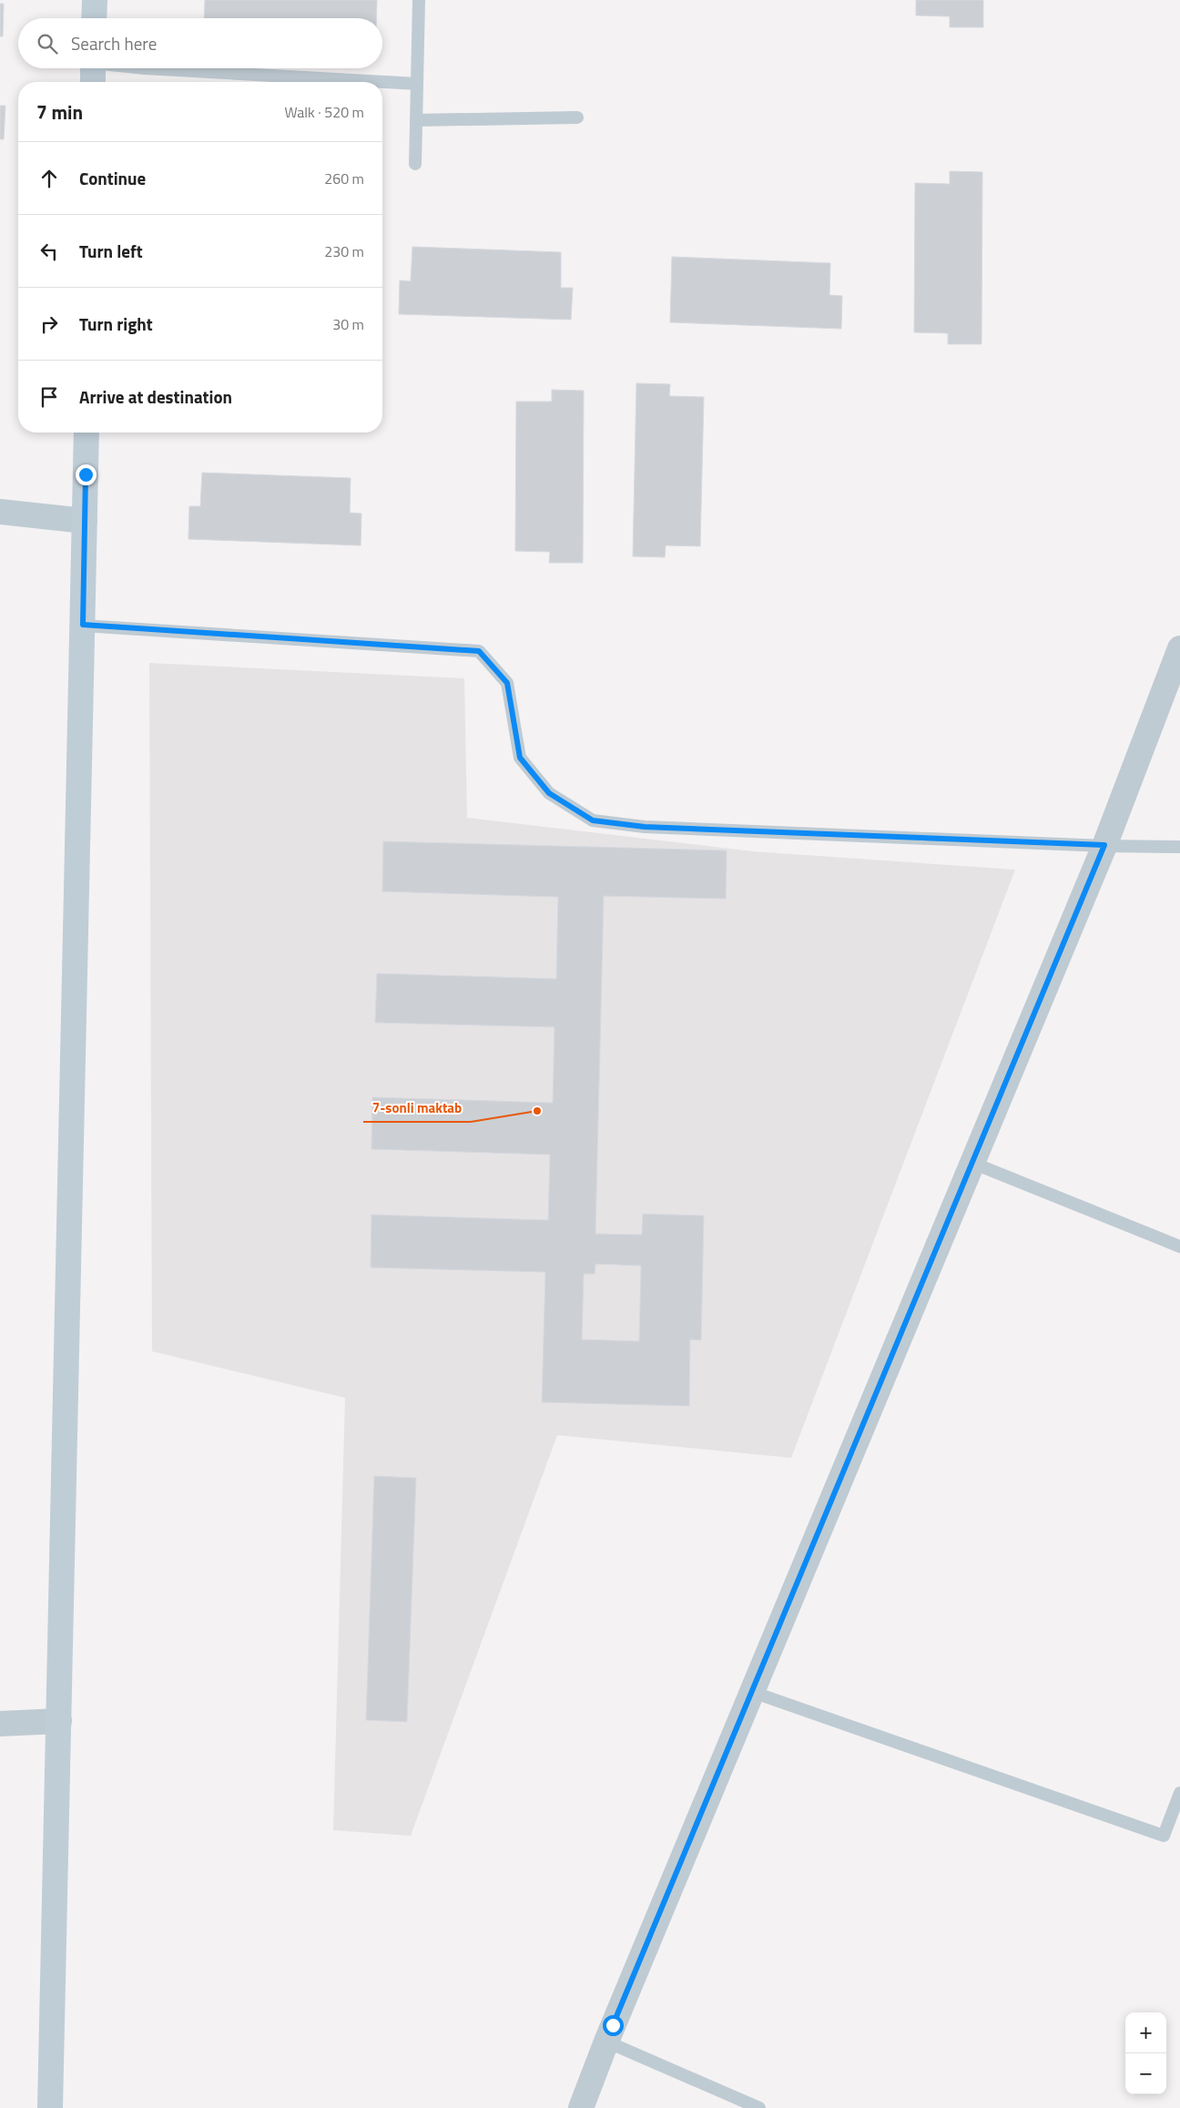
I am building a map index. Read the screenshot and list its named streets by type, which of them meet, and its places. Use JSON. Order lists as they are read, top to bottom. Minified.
{"places":["7-sonli maktab"],"page":{"search":"Search here","heading":["7 min","Walk · 520 m"],"list":[["Continue","260 m"],["Turn left","230 m"],["Turn right","30 m"],"Arrive at destination"],"map_buttons":["+","−"]}}
